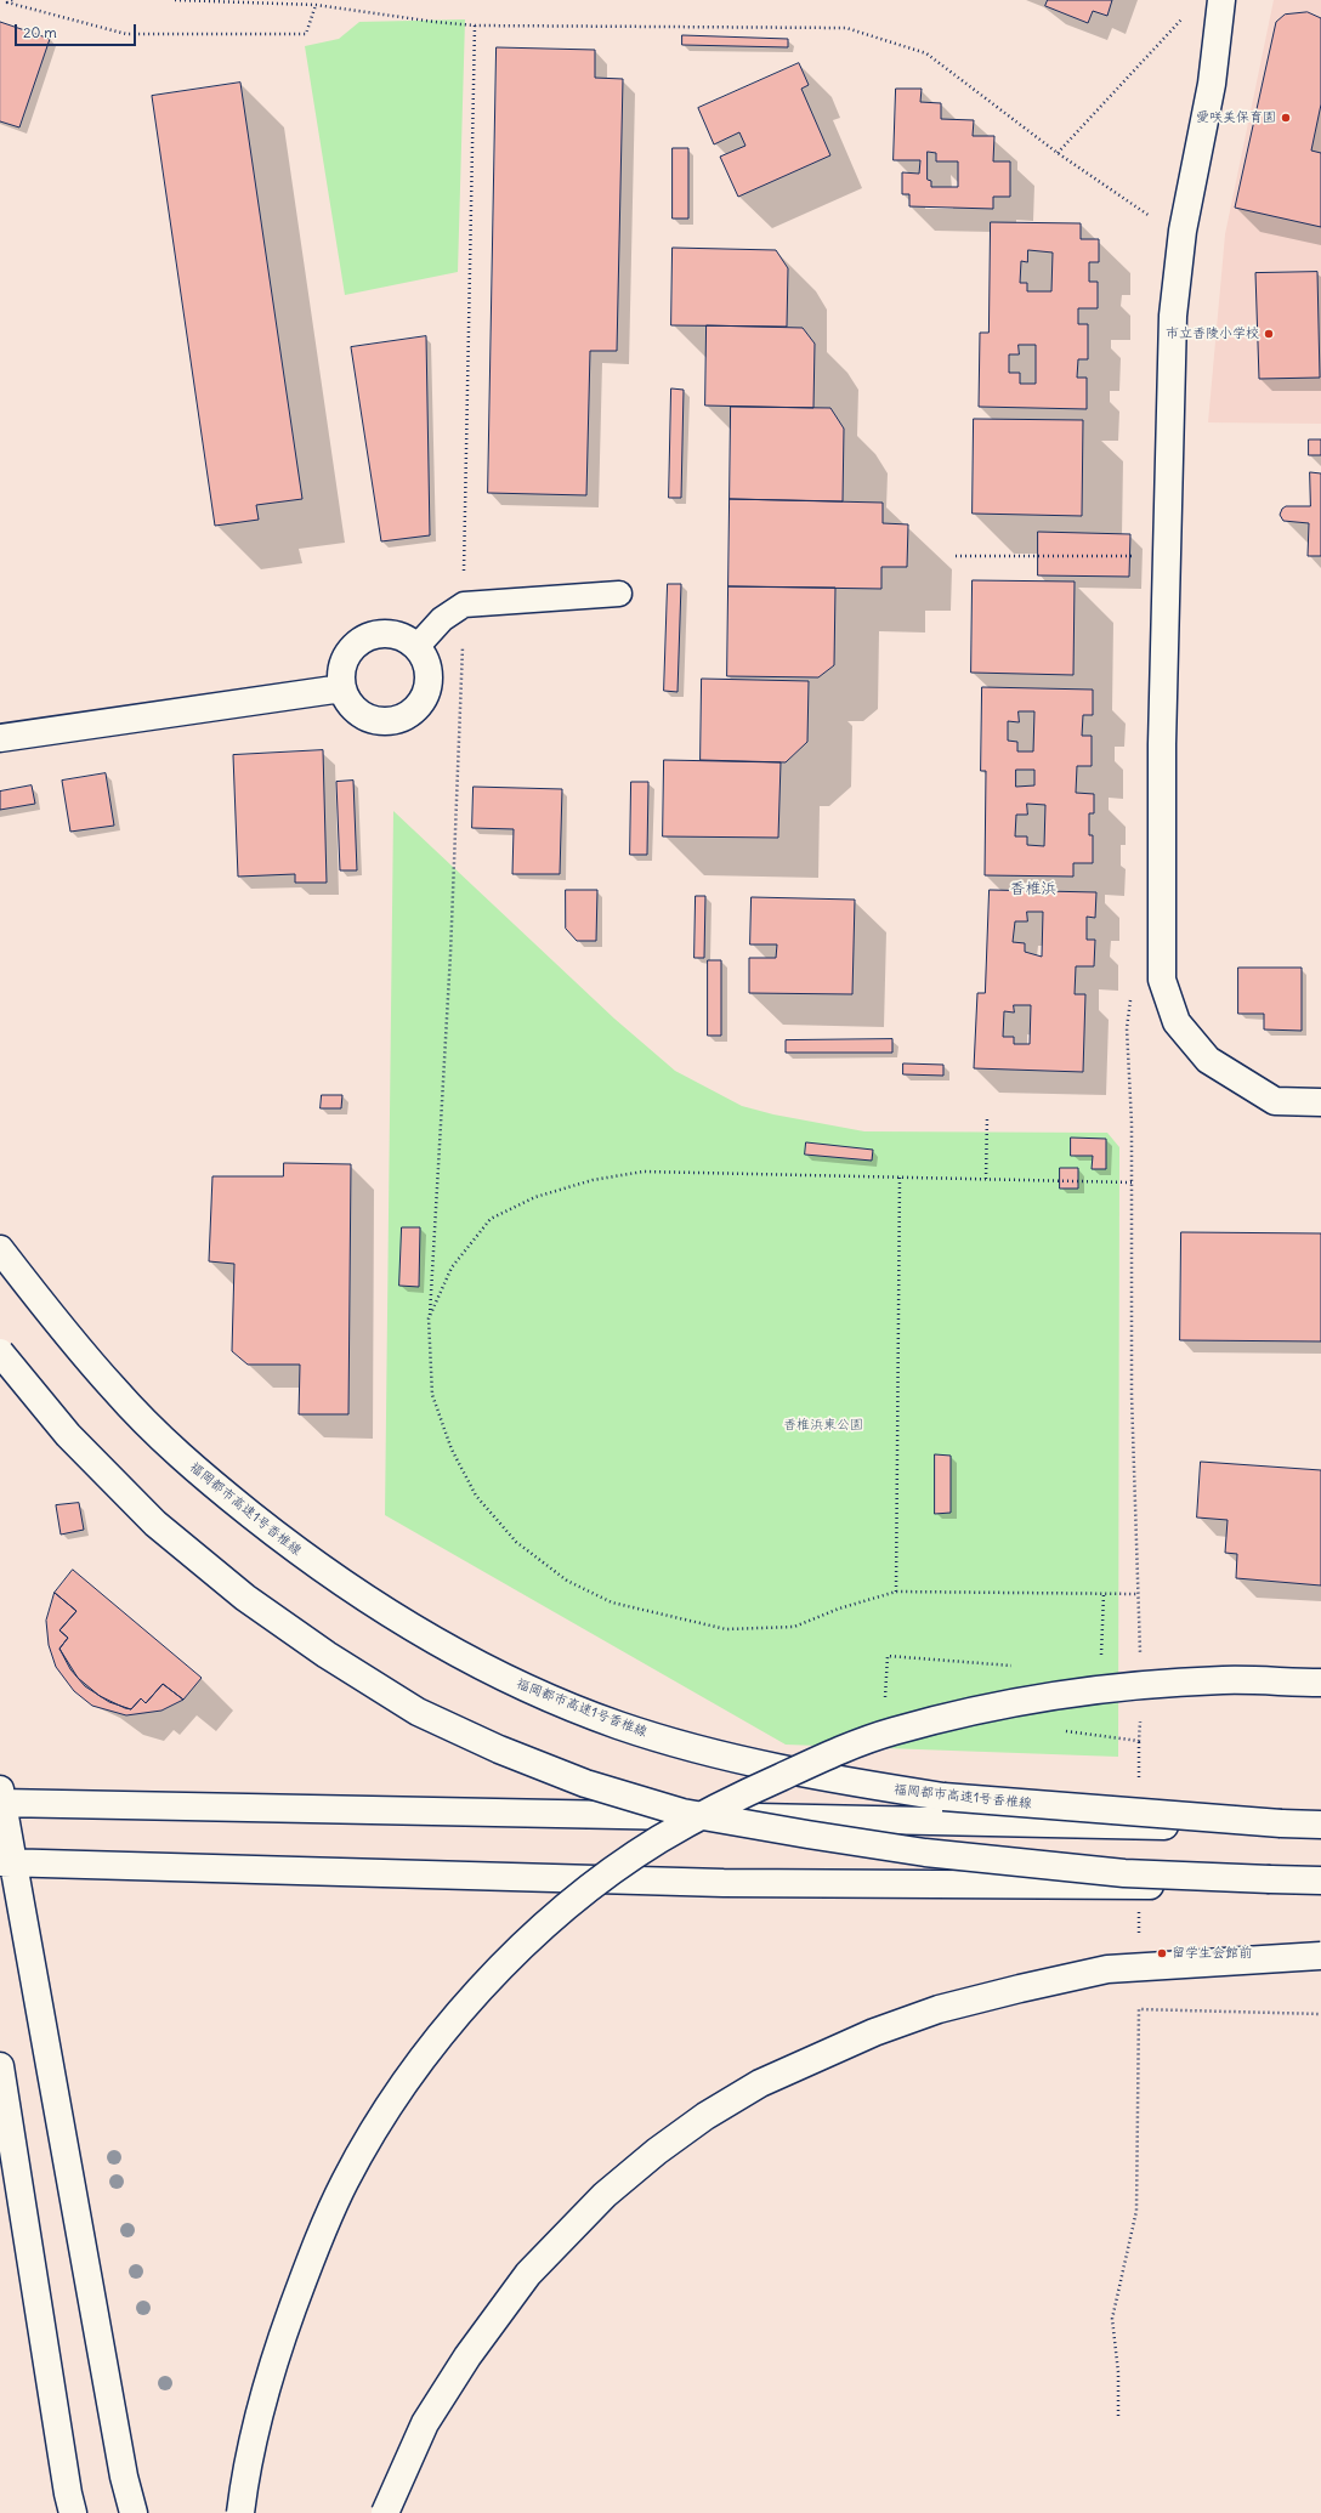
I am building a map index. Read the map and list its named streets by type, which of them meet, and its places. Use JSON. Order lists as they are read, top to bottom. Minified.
{"streets":{"main road":["福岡都市高速1号香椎線"]},"districts":["香椎浜"],"parks":["香椎浜東公園"],"places":["愛咲美保育園","市立香陵小学校","留学生会館前"],"scale_bar":"20 m"}
